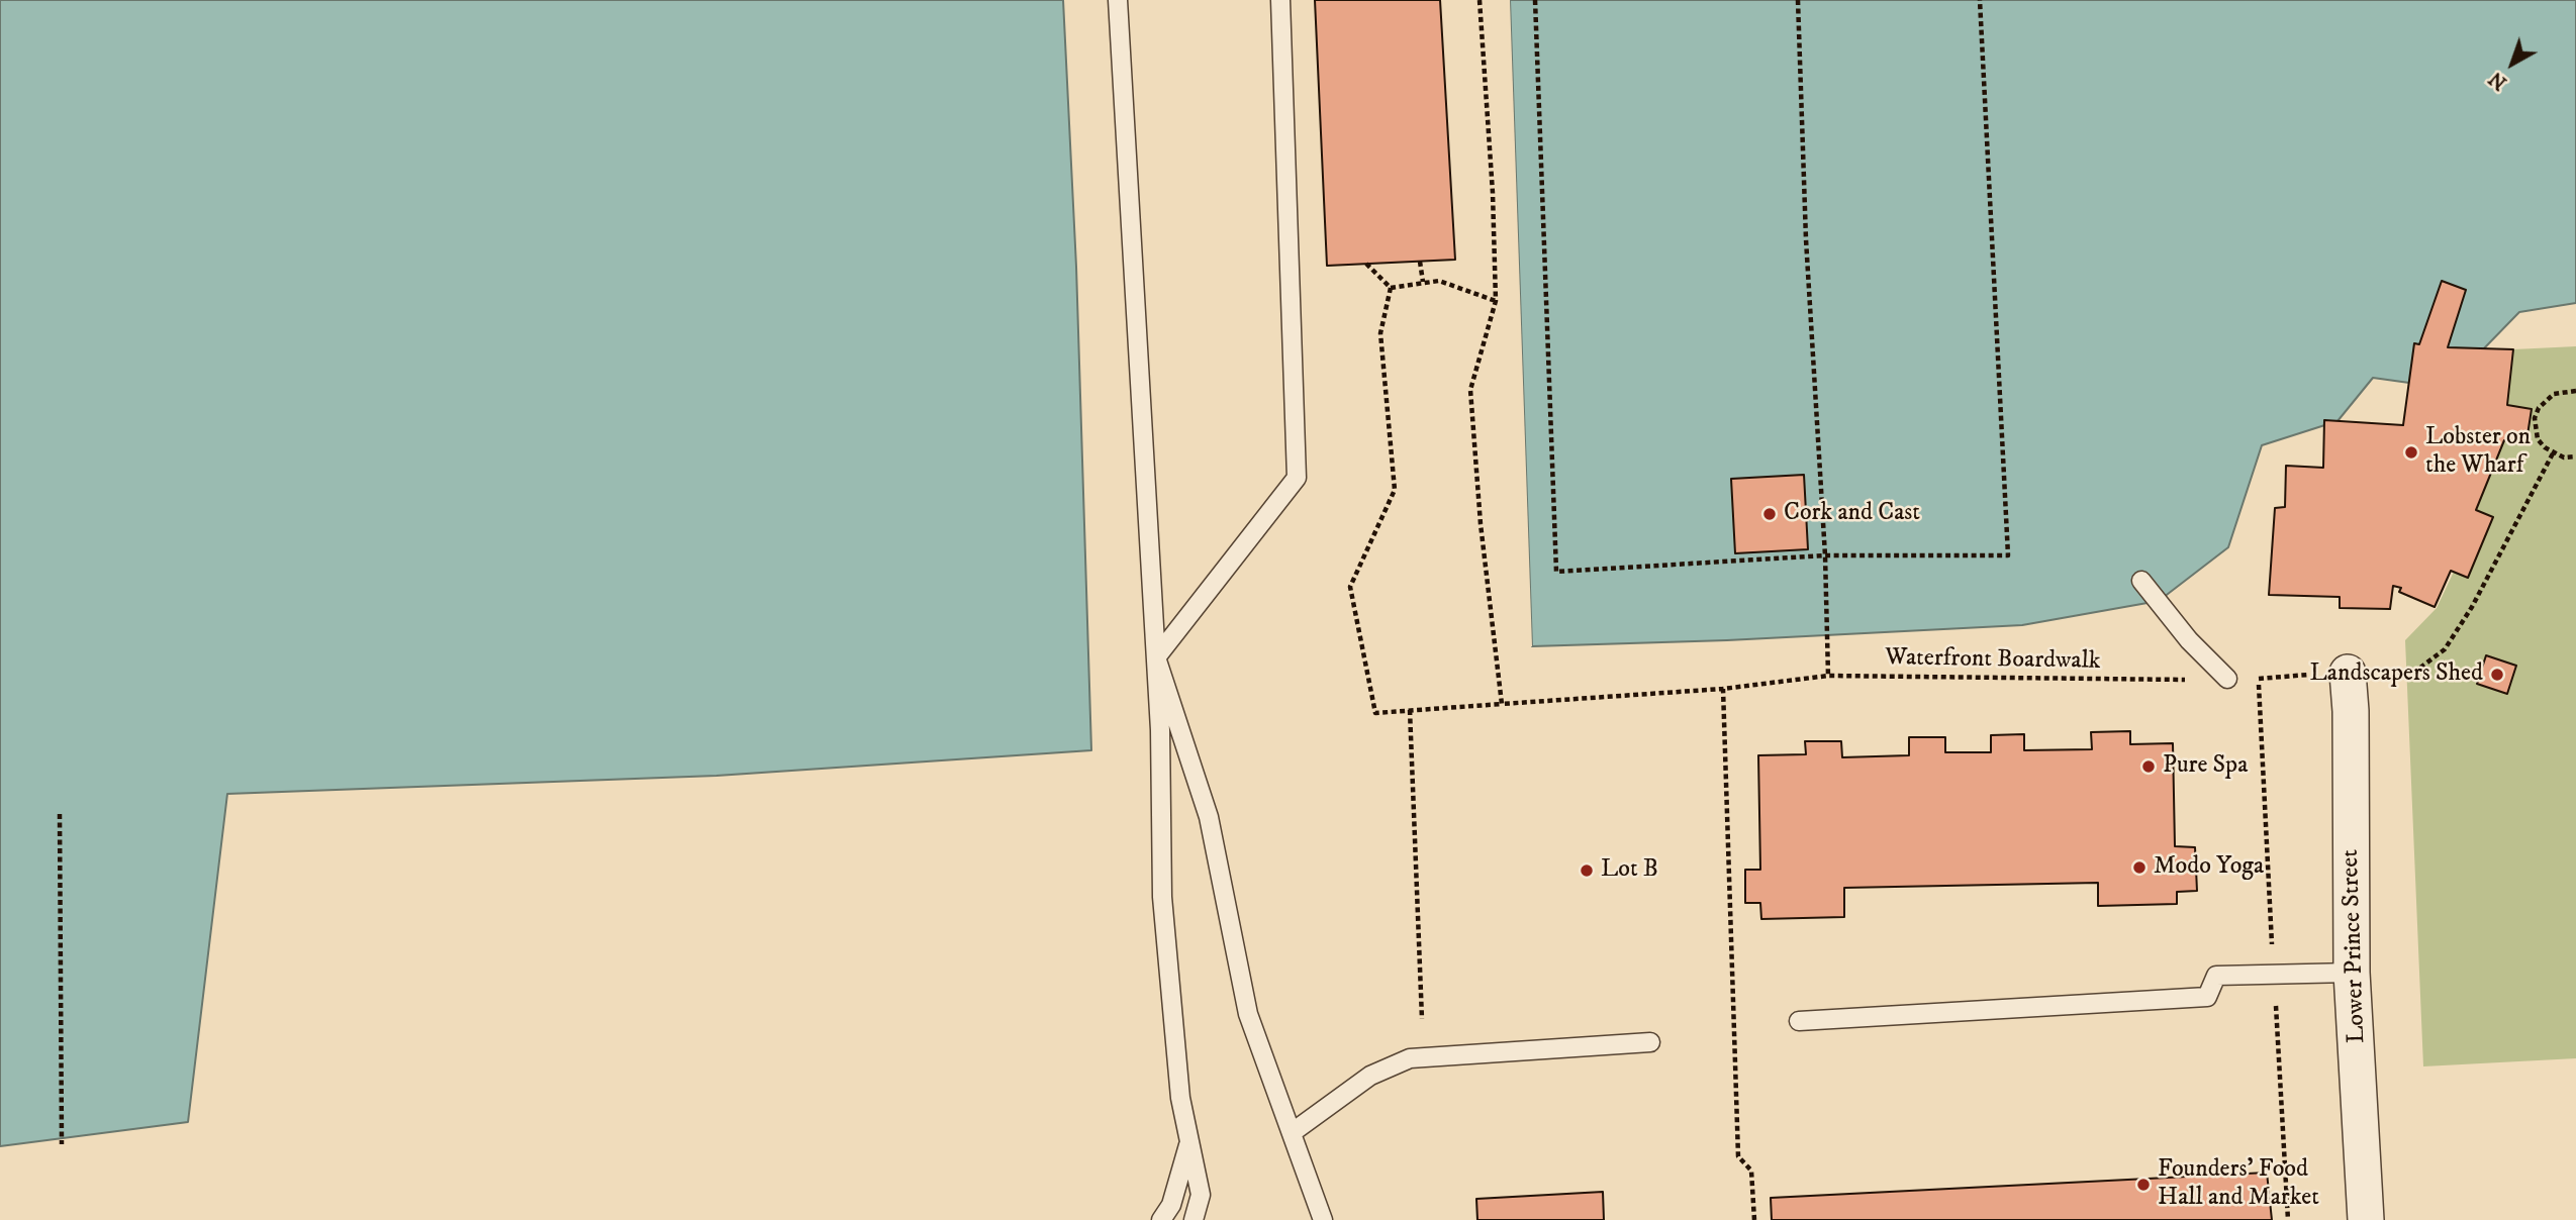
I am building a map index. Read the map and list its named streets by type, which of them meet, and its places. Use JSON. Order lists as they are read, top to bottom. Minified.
{"streets":{"street":["Lower Prince Street"],"path":["Waterfront Boardwalk"]},"places":["Lobster on the Wharf","Cork and Cast","Landscapers Shed","Pure Spa","Modo Yoga","Lot B","Founders’ Food Hall and Market"],"north":"bottom left"}
